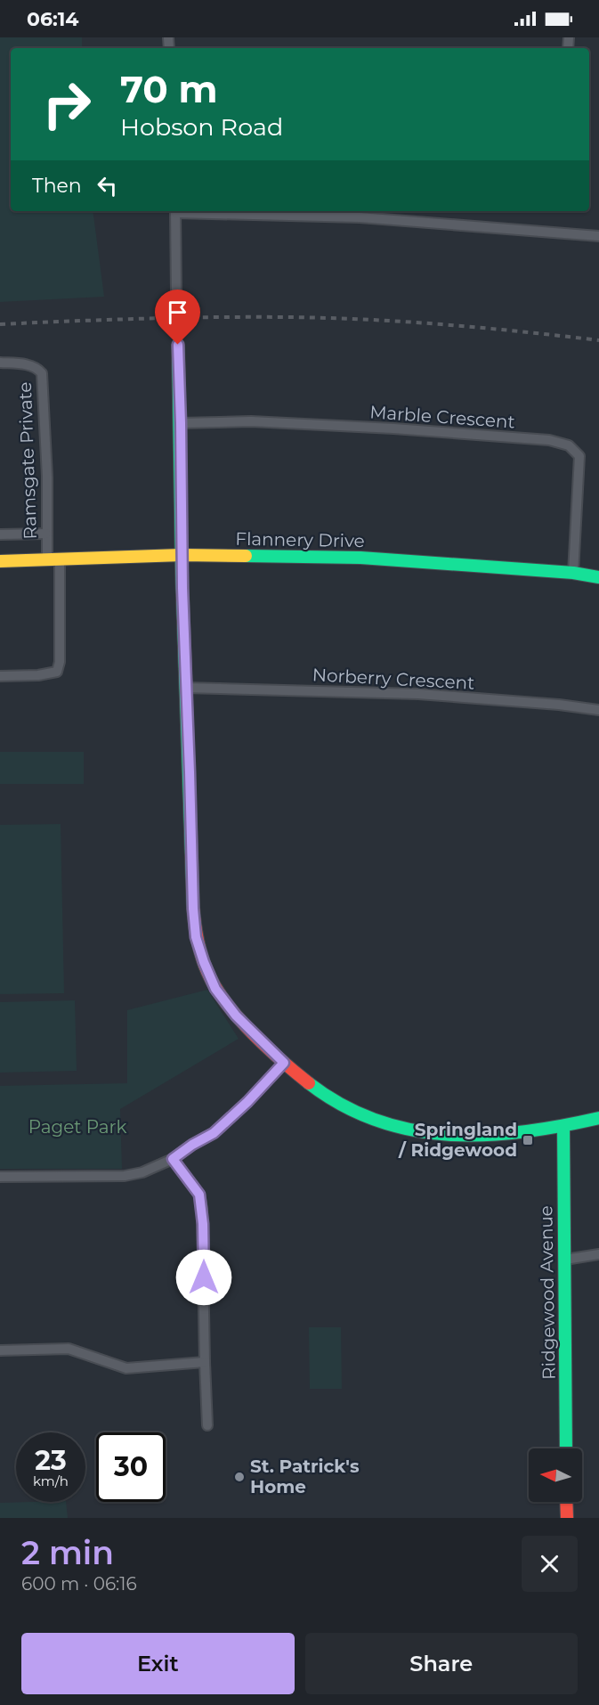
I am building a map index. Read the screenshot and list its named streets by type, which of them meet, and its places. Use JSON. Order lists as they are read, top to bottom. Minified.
{"streets":{"street":["Marble Crescent","Ramsgate Private","Flannery Drive","Norberry Crescent","Ridgewood Avenue"]},"crossings":[["Marble Crescent","Flannery Drive"],["Ramsgate Private","Flannery Drive"]],"parks":["Paget Park"],"places":{"transit":["Springland / Ridgewood"],"other":["St. Patrick's Home"]},"north":"left","page":{"status":"06:14","turn":["70 m","Hobson Road"],"then":"Then","speed":"23 km/h","limit":"30","heading":["2 min","600 m · 06:16"],"buttons":["Exit","Share"]}}
